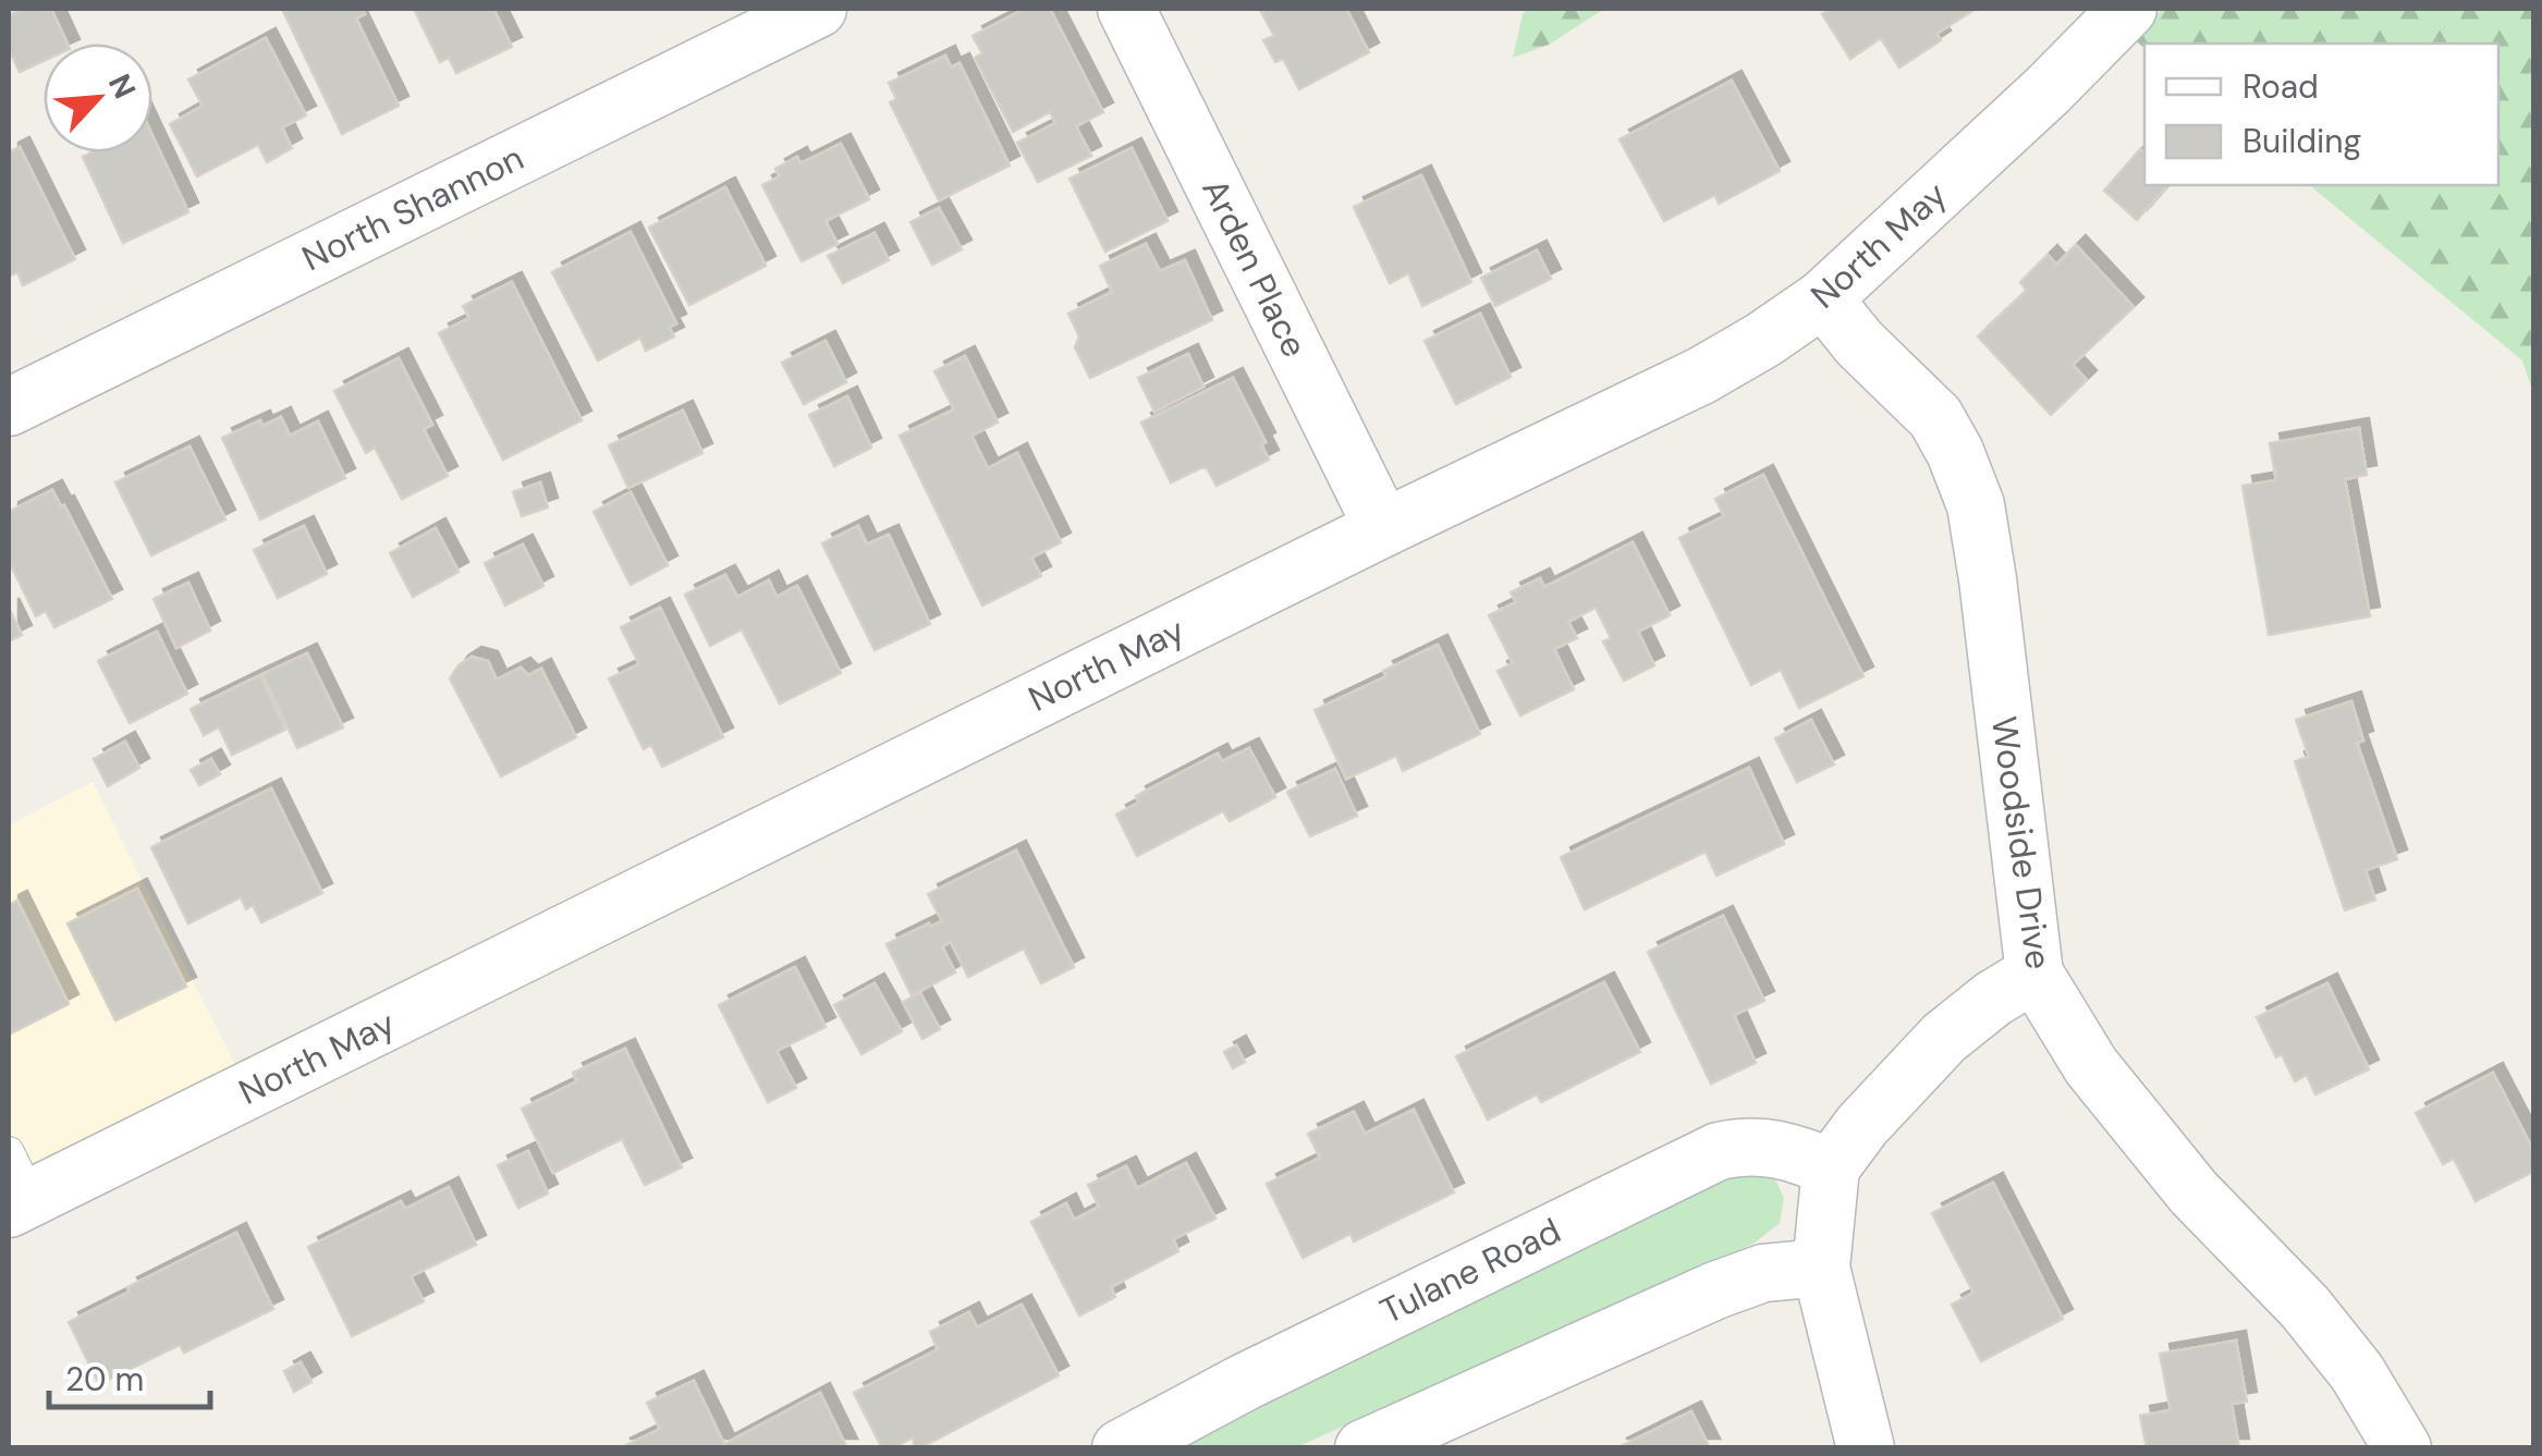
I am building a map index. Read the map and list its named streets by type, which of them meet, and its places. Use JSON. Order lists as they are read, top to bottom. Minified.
{"streets":{"street":["North Shannon","North May","Arden Place","Woodside Drive","Tulane Road"]},"crossings":[["North May","Arden Place"],["North May","Woodside Drive"]],"legend":["Road","Building"],"scale_bar":"20 m","north":"top right"}
